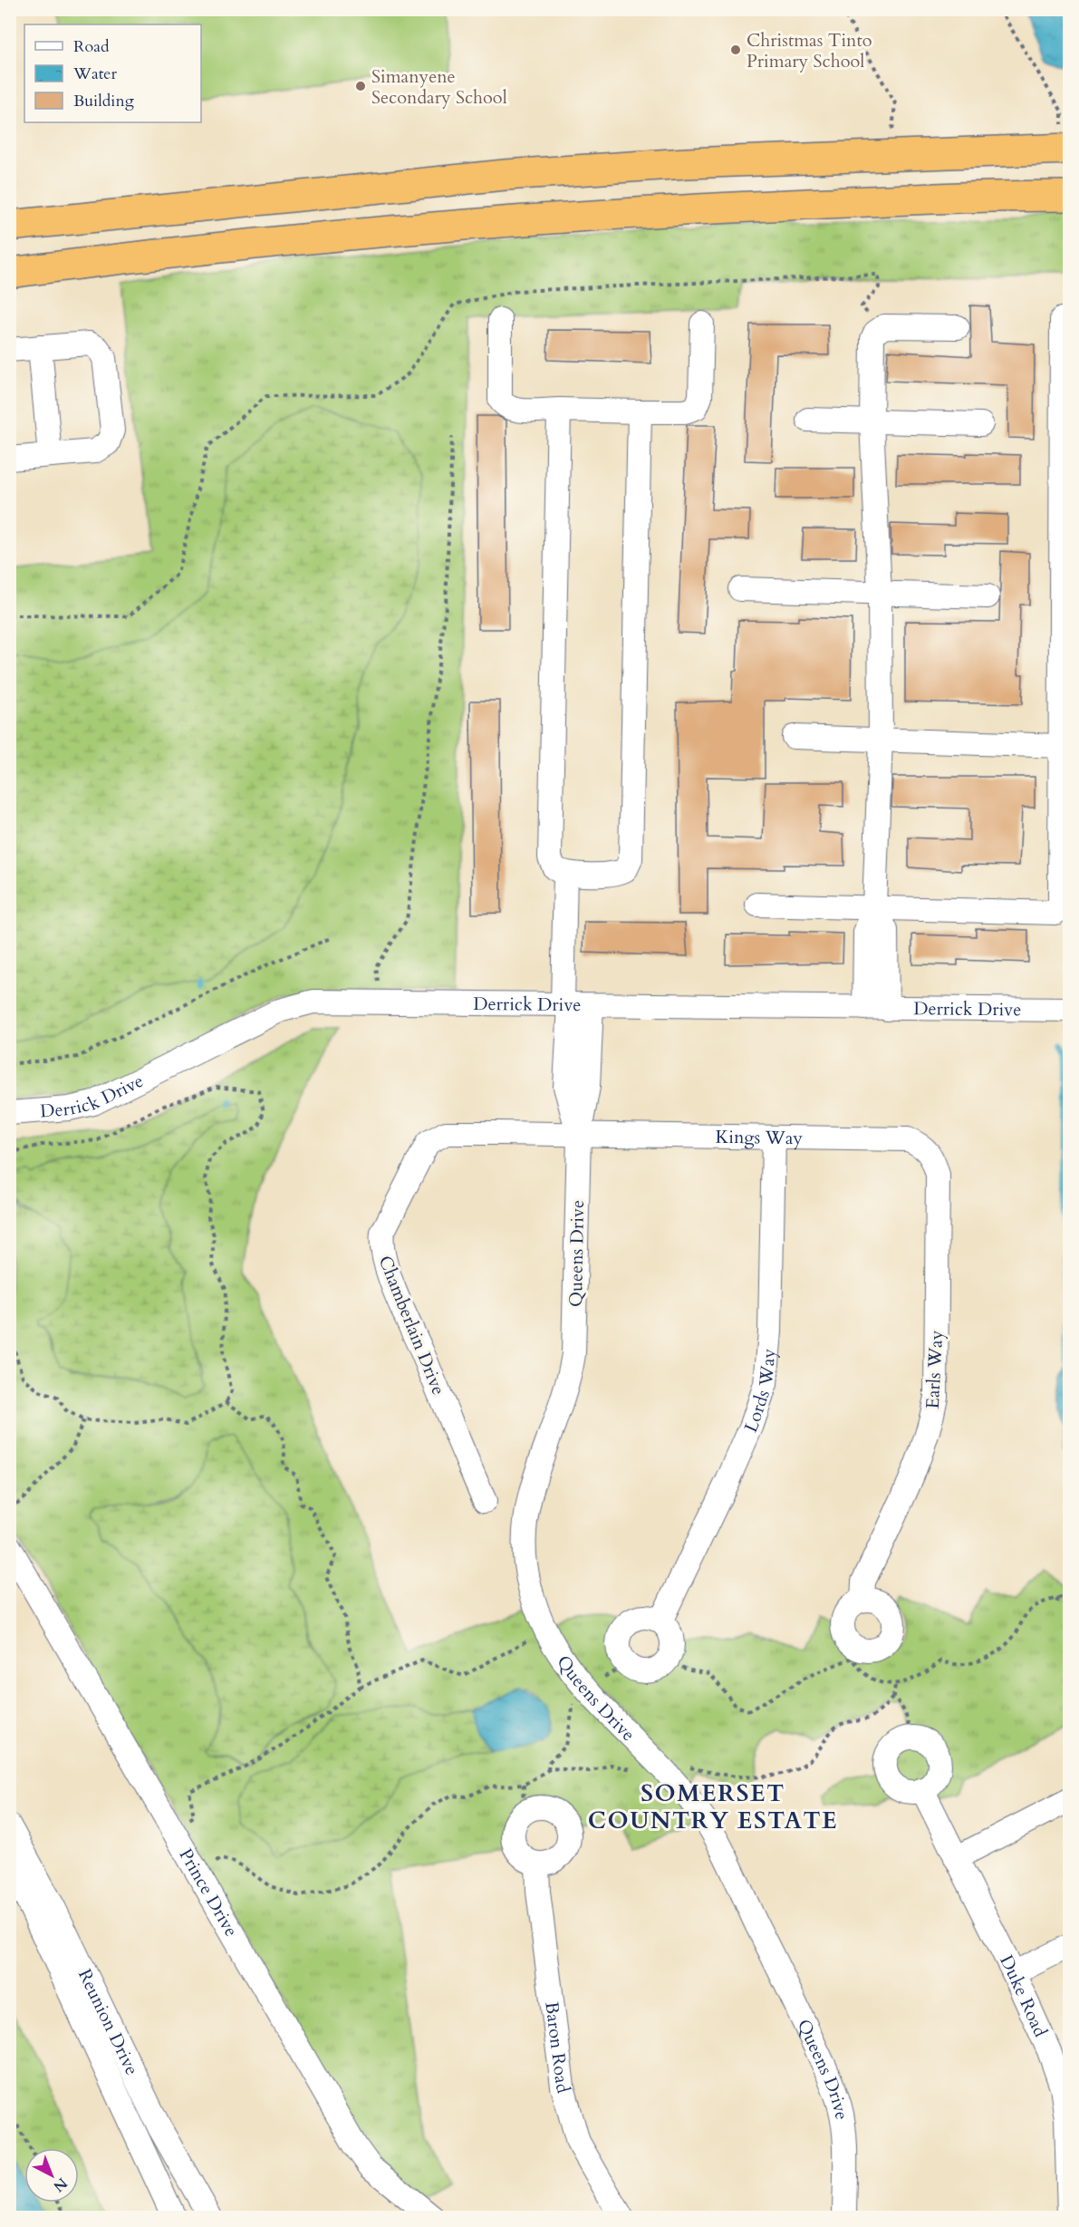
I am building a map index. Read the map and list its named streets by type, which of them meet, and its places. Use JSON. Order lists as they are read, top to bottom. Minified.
{"streets":{"street":["Derrick Drive","Kings Way","Queens Drive","Chamberlain Drive","Earls Way","Lords Way","Prince Drive","Duke Road","Reunion Drive","Baron Road"]},"crossings":[["Derrick Drive","Queens Drive"],["Kings Way","Queens Drive"],["Kings Way","Chamberlain Drive"],["Kings Way","Earls Way"],["Kings Way","Lords Way"],["Queens Drive","Chamberlain Drive"]],"districts":["SOMERSET COUNTRY ESTATE"],"places":["Christmas Tinto Primary School","Simanyene Secondary School"],"legend":["Road","Water","Building"],"north":"bottom right"}
